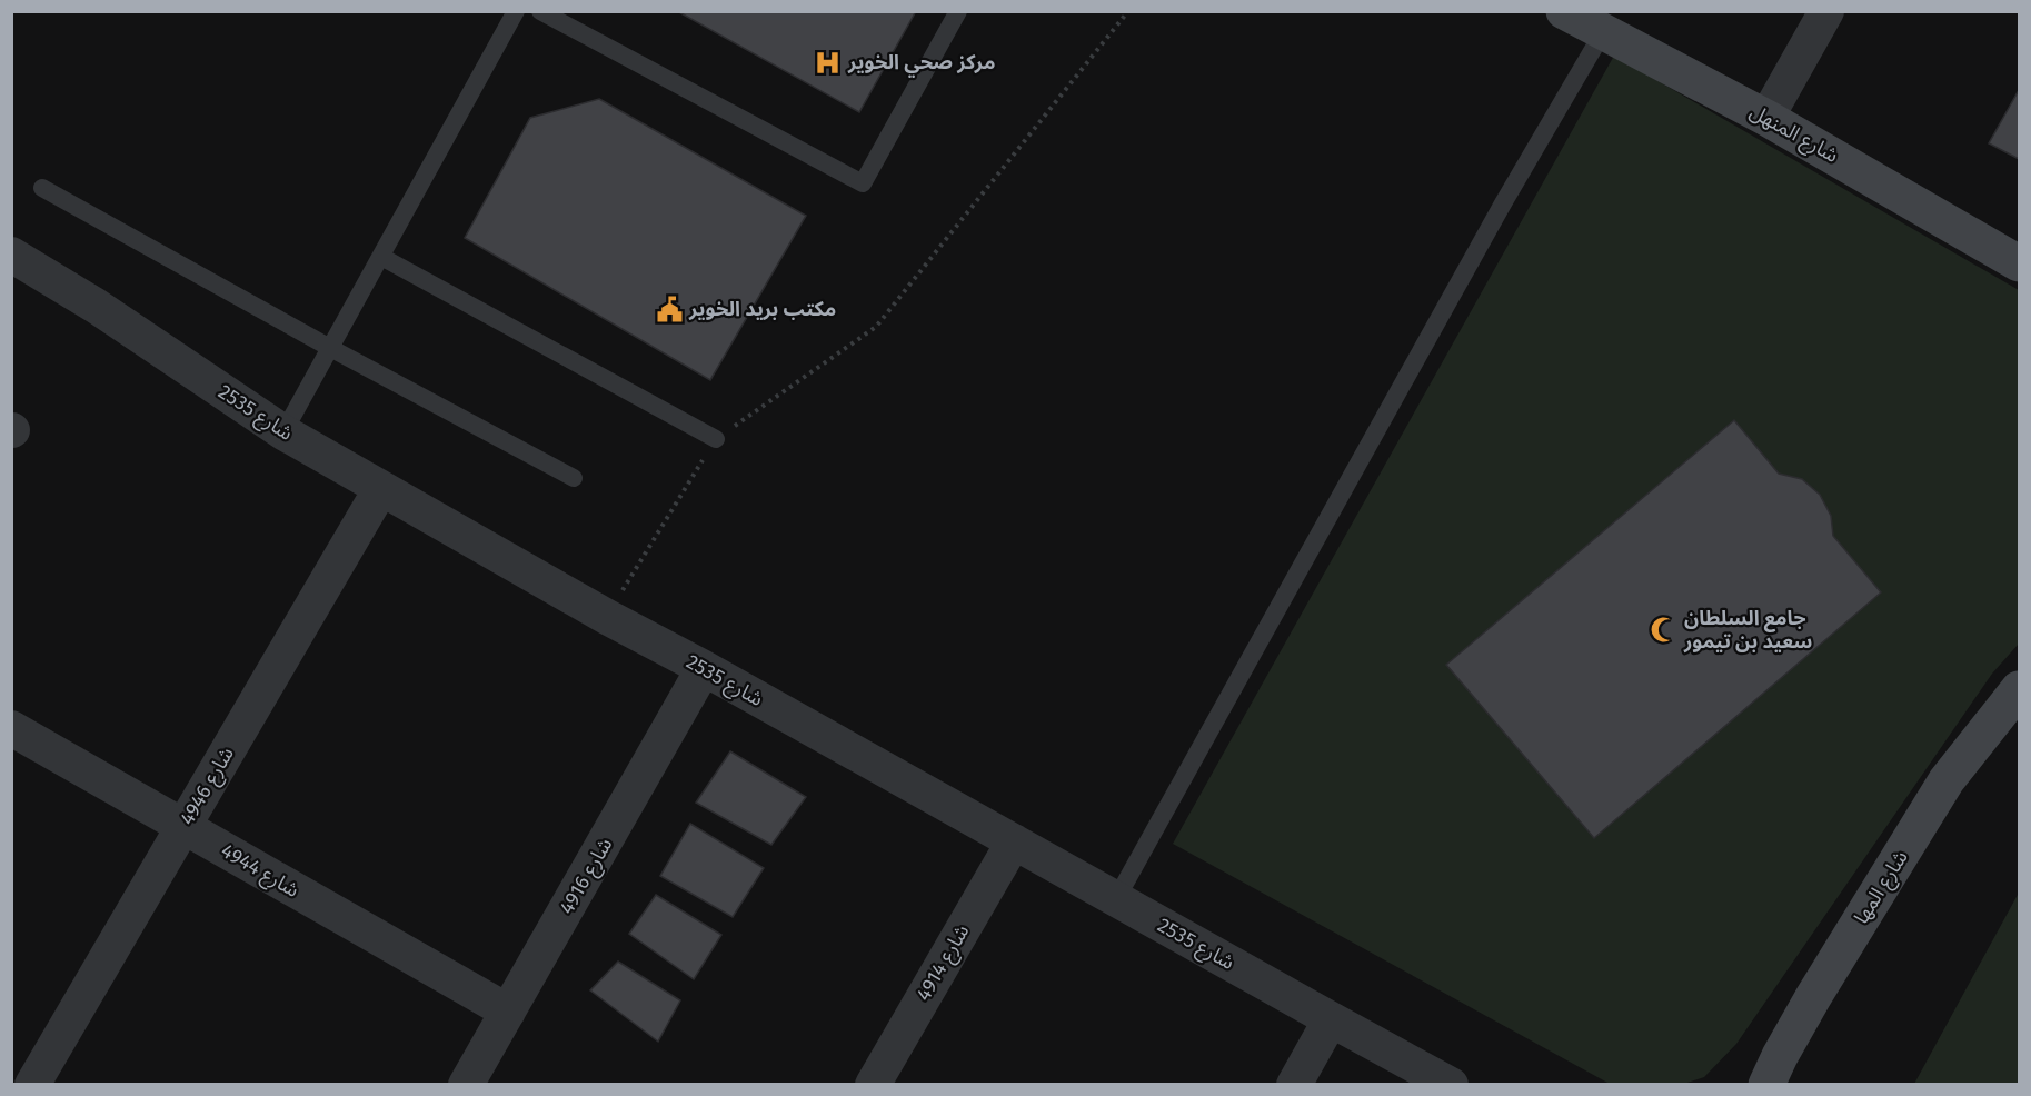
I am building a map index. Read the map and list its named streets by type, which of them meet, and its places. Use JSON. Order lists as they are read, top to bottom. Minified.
{"streets":{"street":["شارع المنهل","2535 شارع","4946 شارع","4944 شارع","4916 شارع","شارع المها","4914 شارع"]},"crossings":[["2535 شارع","4946 شارع"],["2535 شارع","4916 شارع"],["2535 شارع","4914 شارع"],["4946 شارع","4944 شارع"],["4944 شارع","4916 شارع"]],"places":{"hospital":["مركز صحي الخوير"],"public building":["مكتب بريد الخوير"],"mosque":["جامع السلطان سعيد بن تيمور"]}}
